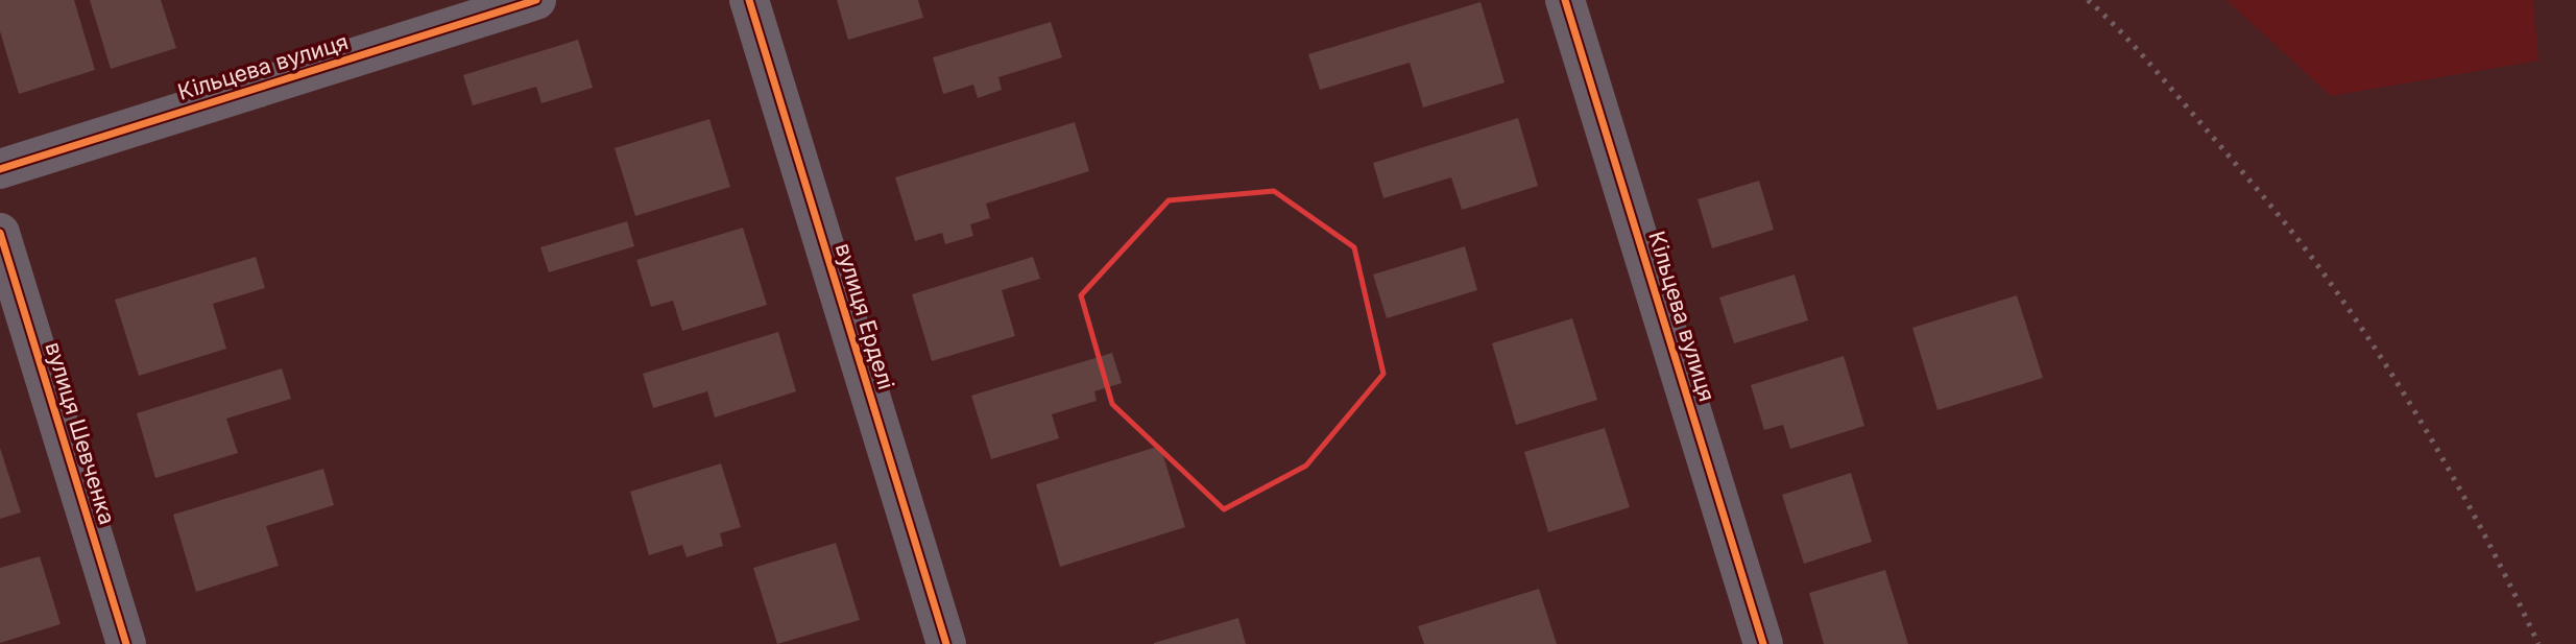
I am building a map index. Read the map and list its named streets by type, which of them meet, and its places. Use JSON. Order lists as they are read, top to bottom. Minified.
{"streets":{"street":["Кільцева вулиця","вулиця Ерделі","вулиця Шевченка"]}}
